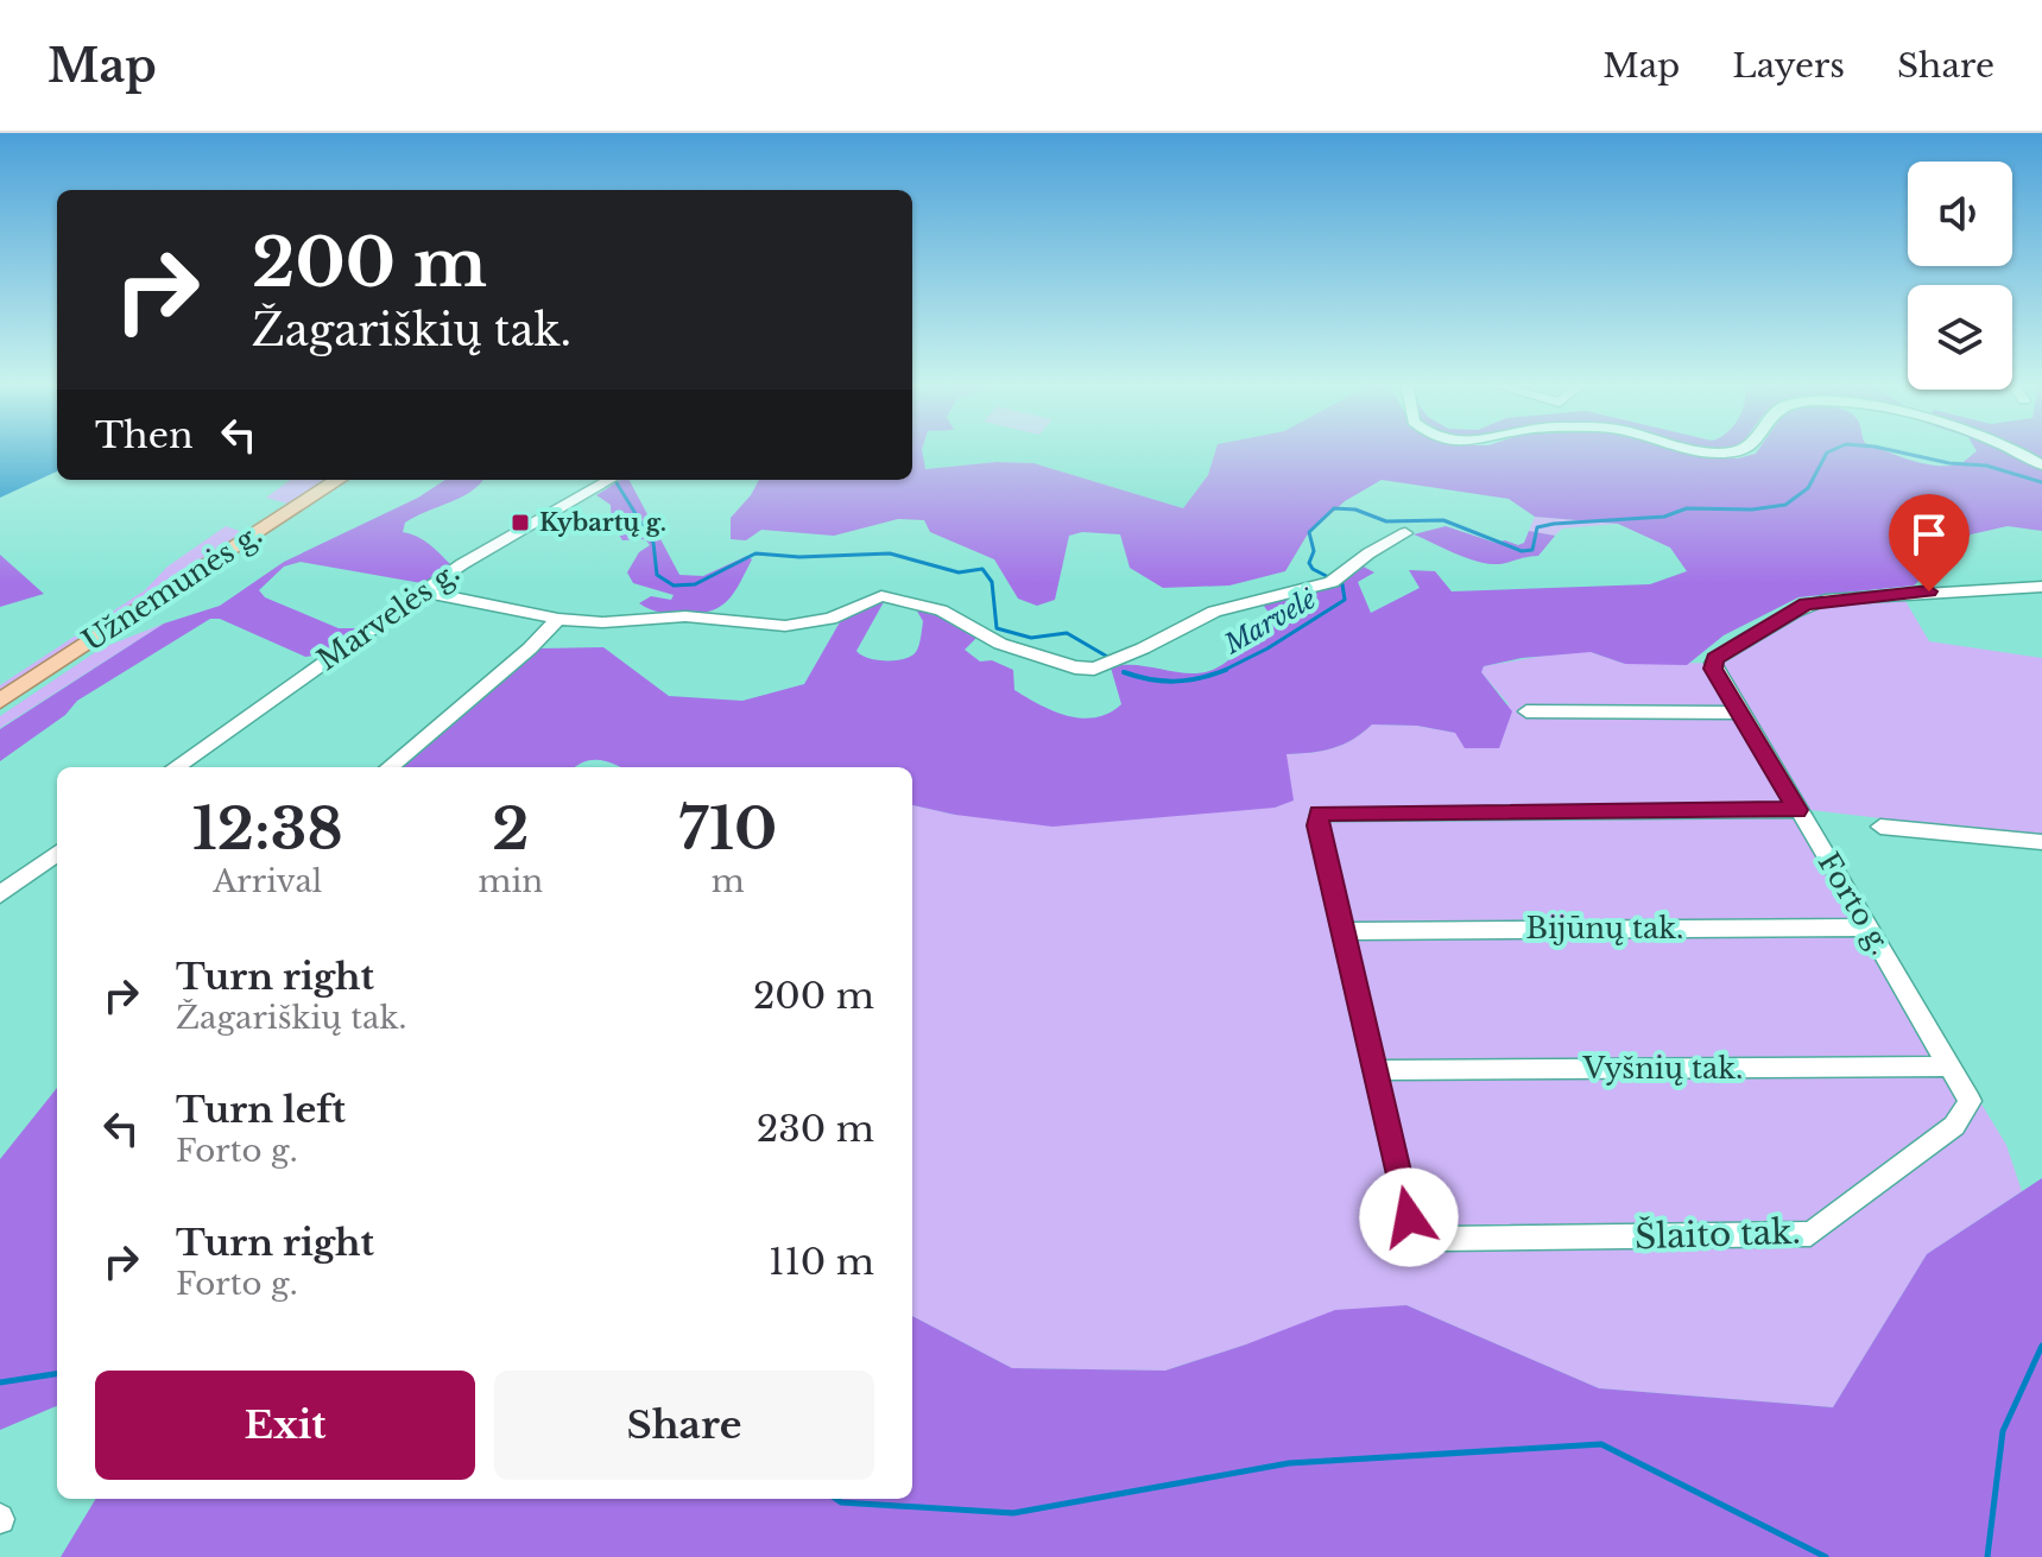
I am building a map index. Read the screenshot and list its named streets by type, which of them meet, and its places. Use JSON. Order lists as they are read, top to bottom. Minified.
{"streets":{"main road":["Užnemunės g."],"street":["Marvelės g.","Forto g.","Bijūnų tak.","Vyšnių tak.","Šlaito tak."]},"crossings":[["Forto g.","Bijūnų tak."],["Forto g.","Vyšnių tak."],["Forto g.","Šlaito tak."],["Vyšnių tak.","Šlaito tak."]],"water":["Marvelė"],"places":{"transit":["Kybartų g."]},"page":{"header":"Map","nav":["Map","Layers","Share"],"turn":["200 m","Žagariškių tak."],"then":"Then","eta":["12:38","Arrival","2","min","710","m"],"list":[{"name":"Turn right","note":"Žagariškių tak.","value":"200 m"},{"name":"Turn left","note":"Forto g.","value":"230 m"},{"name":"Turn right","note":"Forto g.","value":"110 m"}],"buttons":["Exit","Share"]}}
